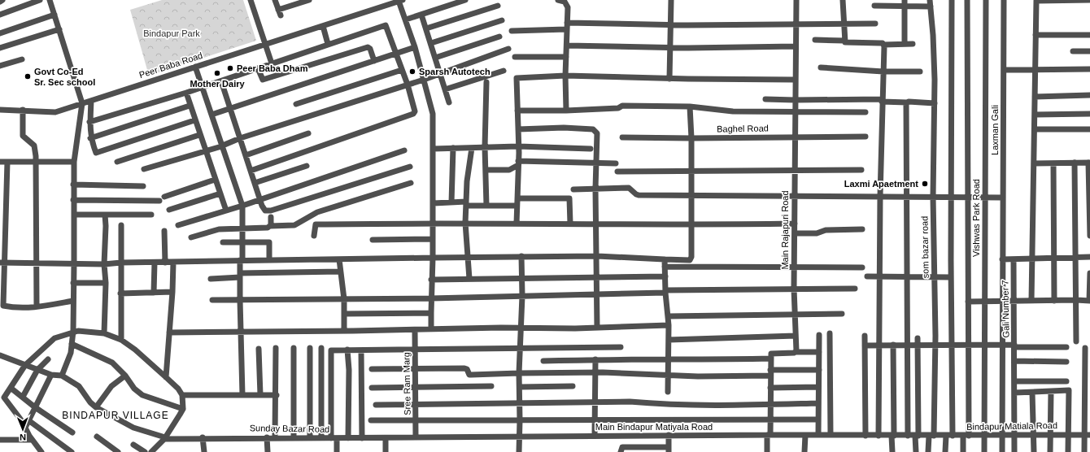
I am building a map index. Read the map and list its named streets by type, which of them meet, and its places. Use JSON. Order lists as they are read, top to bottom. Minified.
{"streets":{"street":["Peer Baba Road","Baghel Road","Laxman Gali","Vishwas Park Road","Main Rajapuri Road","som bazar road","Gali Number 7","Sree Ram Marg","Bindapur Matiala Road","Main Bindapur Matiyala Road","Sunday Bazar Road"]},"crossings":[["Baghel Road","Main Rajapuri Road"],["Laxman Gali","Bindapur Matiala Road"],["Vishwas Park Road","Bindapur Matiala Road"],["som bazar road","Bindapur Matiala Road"],["Gali Number 7","Bindapur Matiala Road"],["Sree Ram Marg","Main Bindapur Matiyala Road"],["Sree Ram Marg","Sunday Bazar Road"],["Main Bindapur Matiyala Road","Sunday Bazar Road"]],"districts":["BINDAPUR VILLAGE"],"parks":["Bindapur Park"],"places":["Peer Baba Dham","Sparsh Autotech","Mother Dairy","Govt Co-Ed Sr. Sec school","Laxmi Apaetment"],"north":"bottom"}
